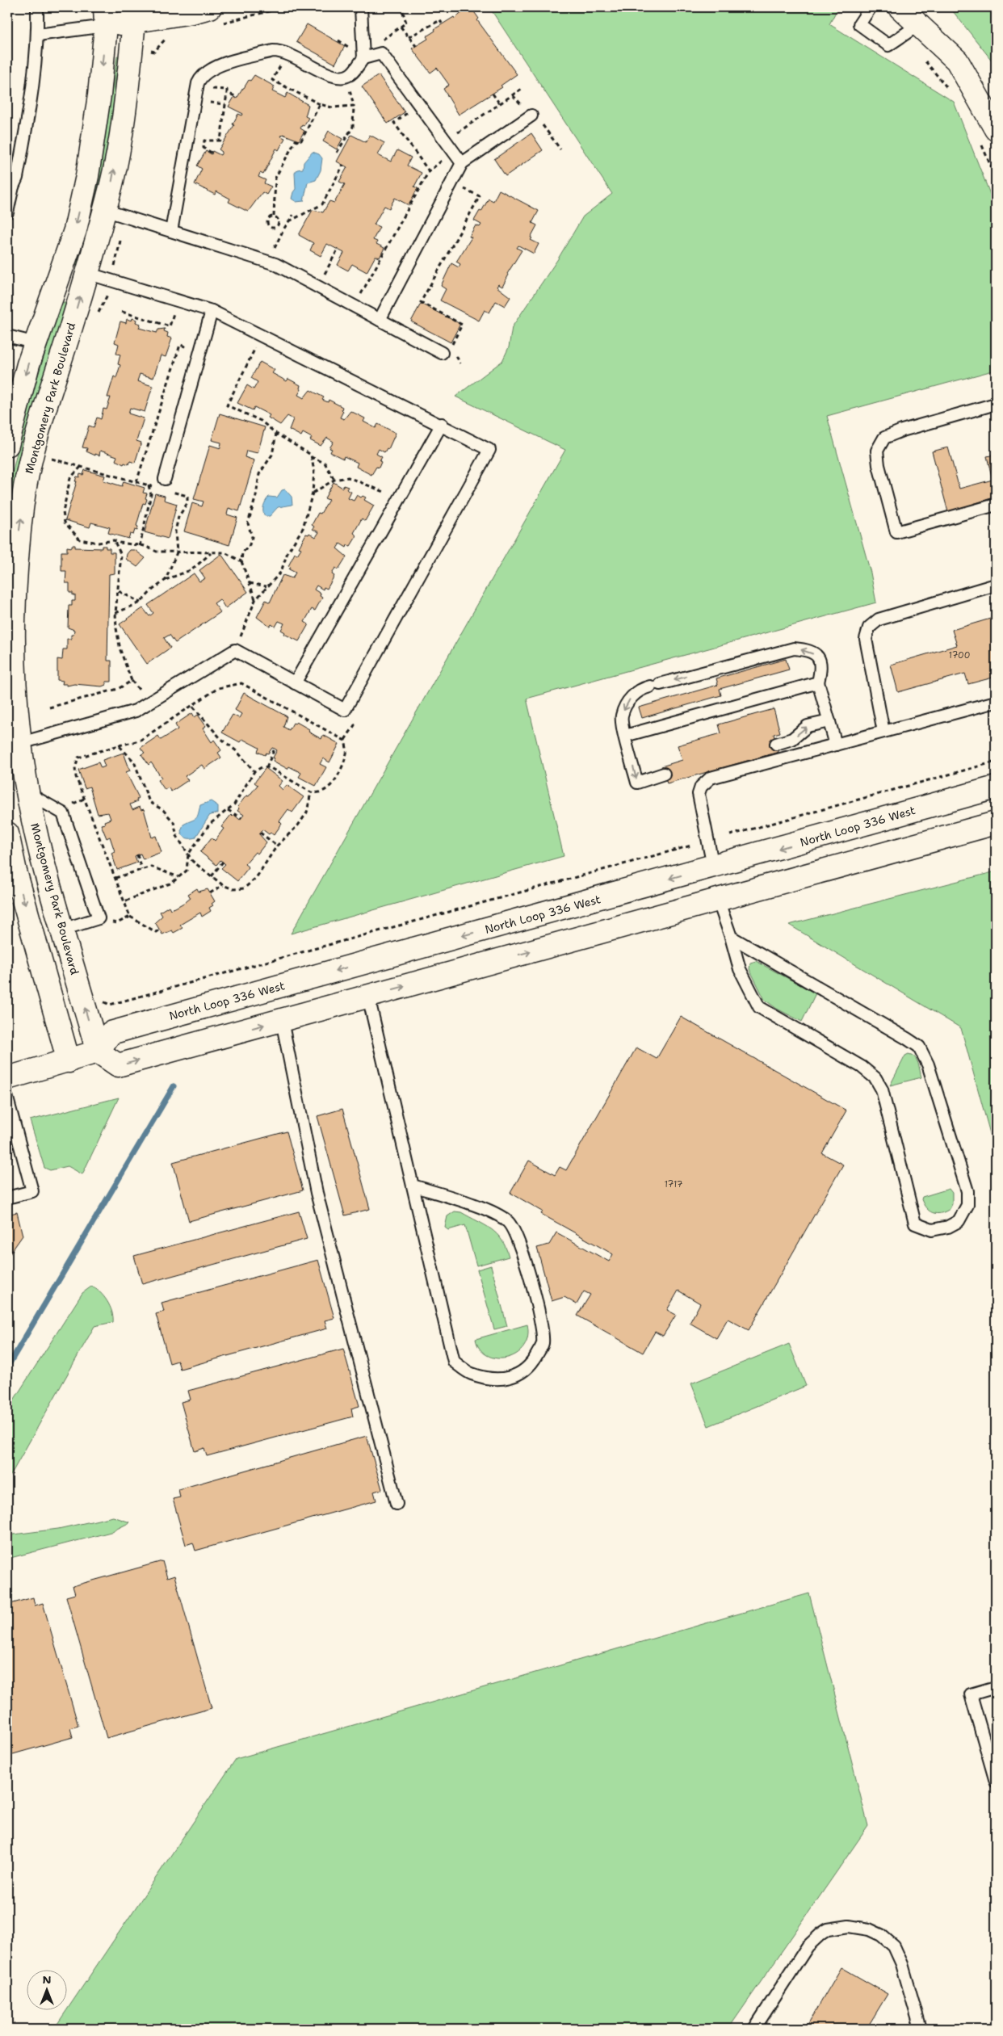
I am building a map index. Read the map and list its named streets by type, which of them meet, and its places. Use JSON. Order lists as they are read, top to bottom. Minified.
{"streets":{"main road":["Montgomery Park Boulevard","North Loop 336 West"]},"crossings":[["Montgomery Park Boulevard","North Loop 336 West"]],"house_numbers":["1700","1717"],"north":"top"}
